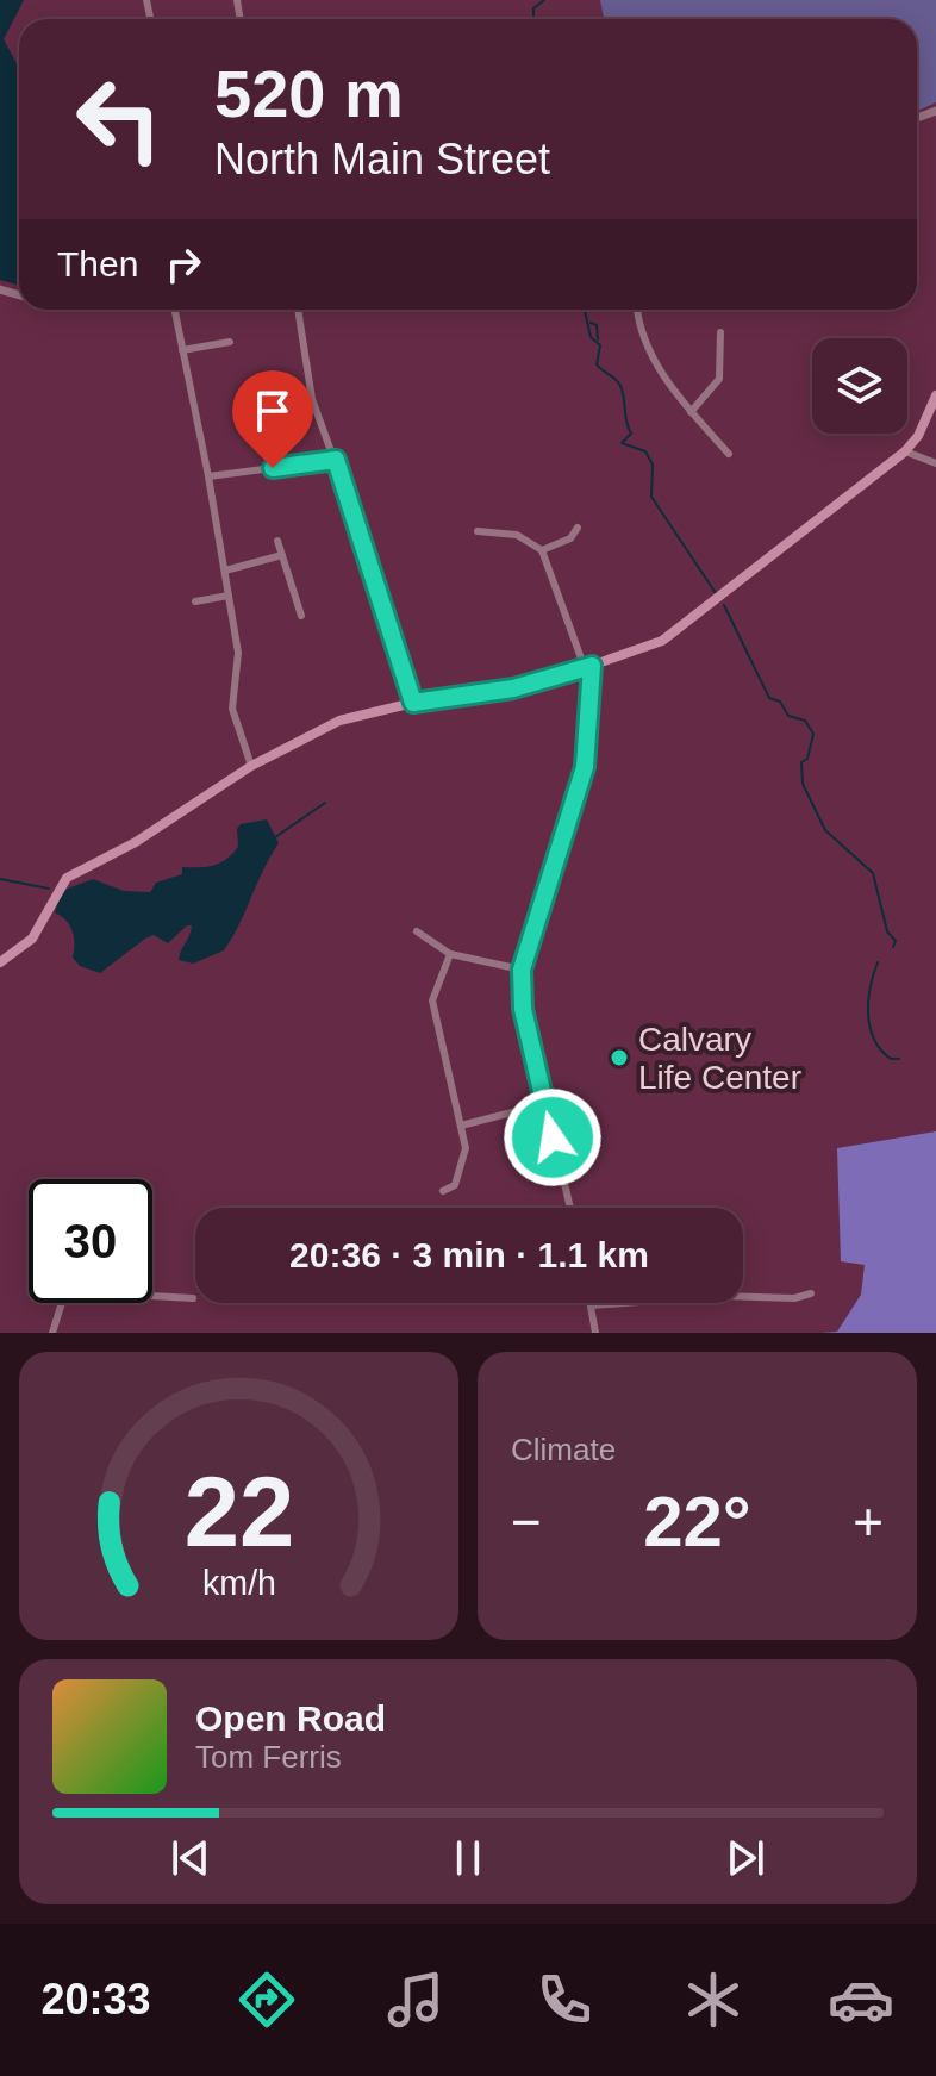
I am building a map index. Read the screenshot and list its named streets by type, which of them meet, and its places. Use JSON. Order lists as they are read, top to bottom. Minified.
{"places":["Calvary Life Center"],"page":{"turn":["520 m","North Main Street"],"then":"Then","limit":"30","trip":"20:36 · 3 min · 1.1 km","tile":"Climate","heat":["−","22°","+"],"song":["Open Road","Tom Ferris"],"tabs":"20:33","gauge":["22","km/h"]}}
